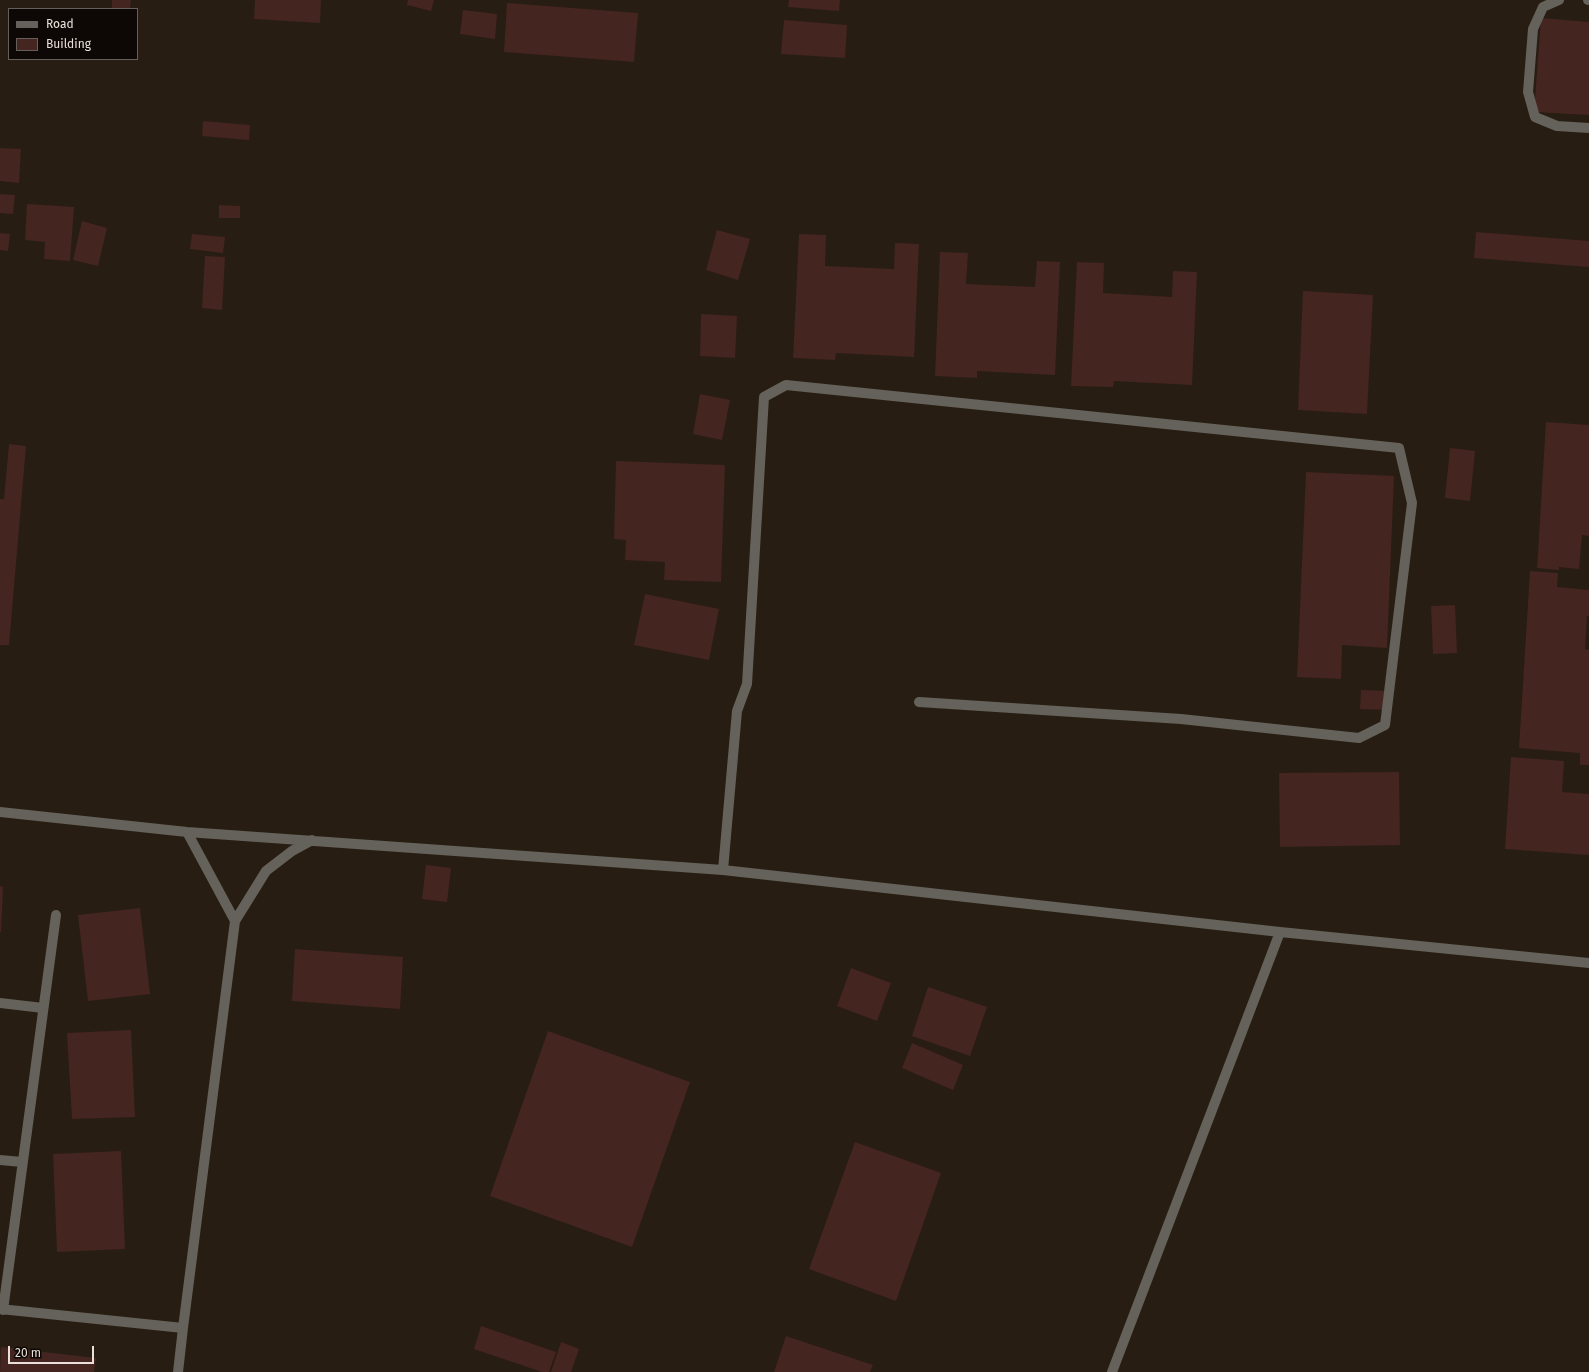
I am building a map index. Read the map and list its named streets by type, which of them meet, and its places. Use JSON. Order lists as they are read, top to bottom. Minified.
{"legend":["Road","Building"],"scale_bar":"20 m"}
